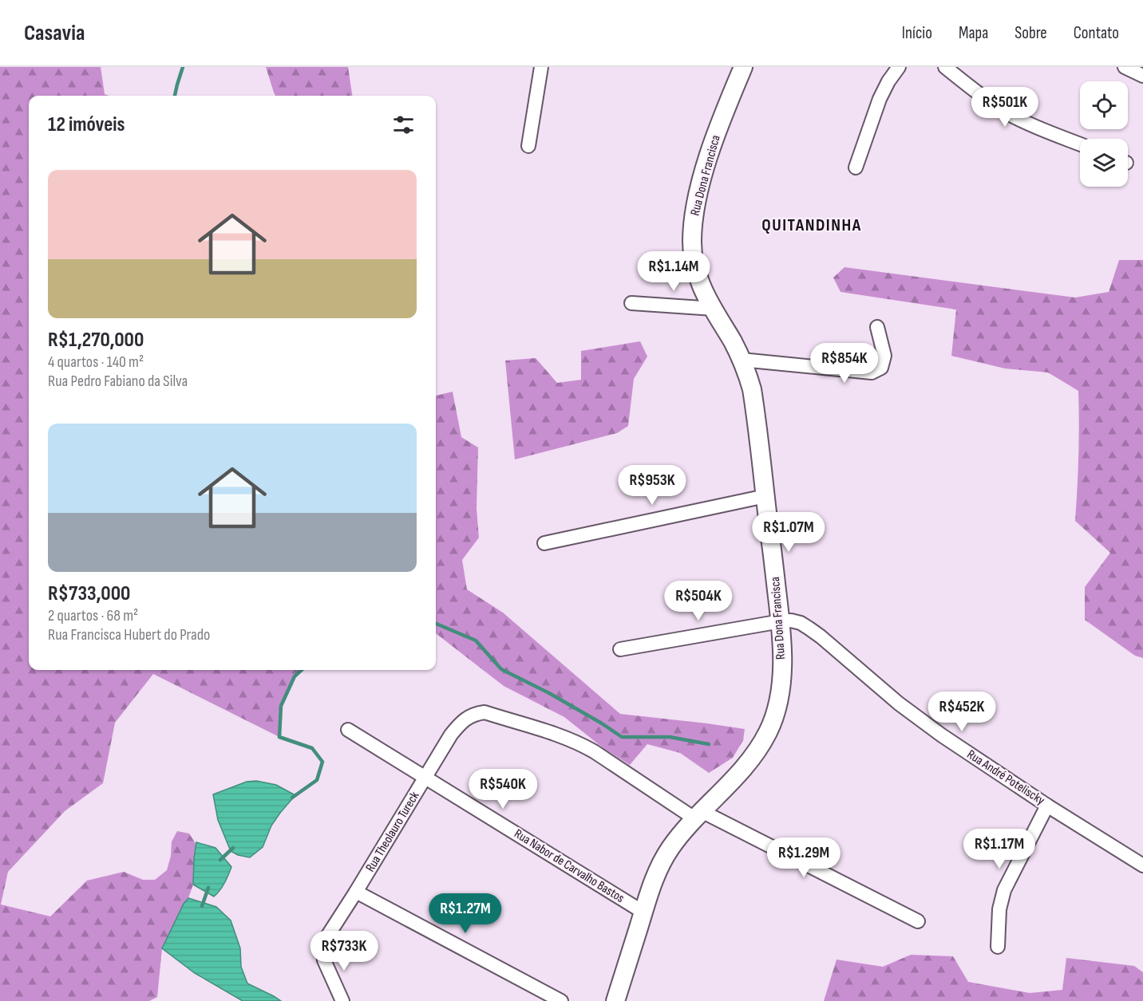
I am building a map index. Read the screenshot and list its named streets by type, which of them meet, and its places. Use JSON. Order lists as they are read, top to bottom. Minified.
{"streets":{"main road":["Rua Dona Francisca"],"street":["Rua André Poteliscky","Rua Theolauro Tureck","Rua Nabor de Carvalho Bastos"]},"crossings":[["Rua Dona Francisca","Rua André Poteliscky"],["Rua Dona Francisca","Rua Theolauro Tureck"],["Rua Dona Francisca","Rua Nabor de Carvalho Bastos"],["Rua Theolauro Tureck","Rua Nabor de Carvalho Bastos"]],"districts":["QUITANDINHA"],"page":{"header":"Casavia","nav":["Início","Mapa","Sobre","Contato"],"price":["R$501K","R$1.14M","R$854K","R$953K","R$1.07M","R$504K","R$452K","R$540K","R$1.17M","R$1.29M","R$1.27M","R$733K"],"heading":"12 imóveis","list":[{"name":"R$1,270,000","note":"4 quartos · 140 m² · Rua Pedro Fabiano da Silva"},{"name":"R$733,000","note":"2 quartos · 68 m² · Rua Francisca Hubert do Prado"}]}}
